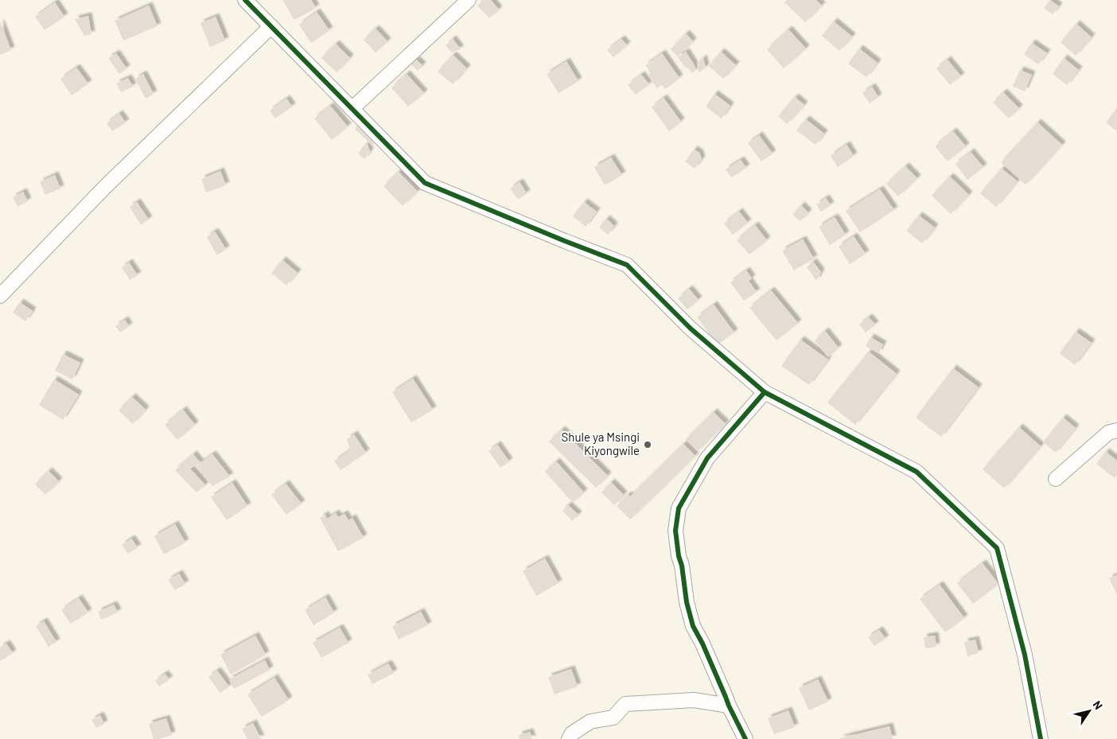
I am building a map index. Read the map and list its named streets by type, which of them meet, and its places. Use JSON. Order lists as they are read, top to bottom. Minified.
{"places":["Shule ya Msingi Kiyongwile"],"north":"top right"}
